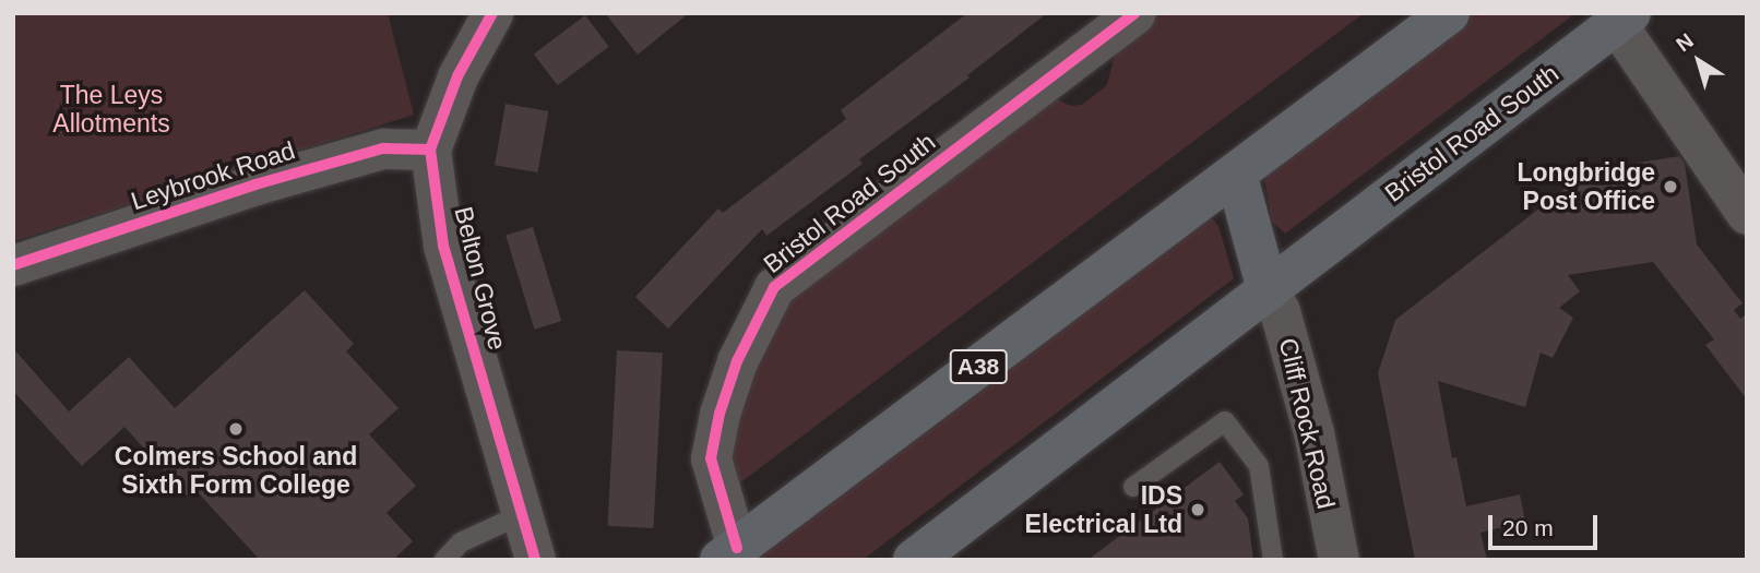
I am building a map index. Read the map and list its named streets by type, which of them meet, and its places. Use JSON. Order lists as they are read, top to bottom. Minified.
{"streets":{"highway":["Bristol Road South","A38"],"street":["Leybrook Road","Belton Grove","Cliff Rock Road"]},"crossings":[["Bristol Road South","Cliff Rock Road"],["Leybrook Road","Belton Grove"]],"parks":["The Leys Allotments"],"places":["Longbridge Post Office","Colmers School and Sixth Form College","IDS Electrical Ltd"],"scale_bar":"20 m","north":"top left"}
